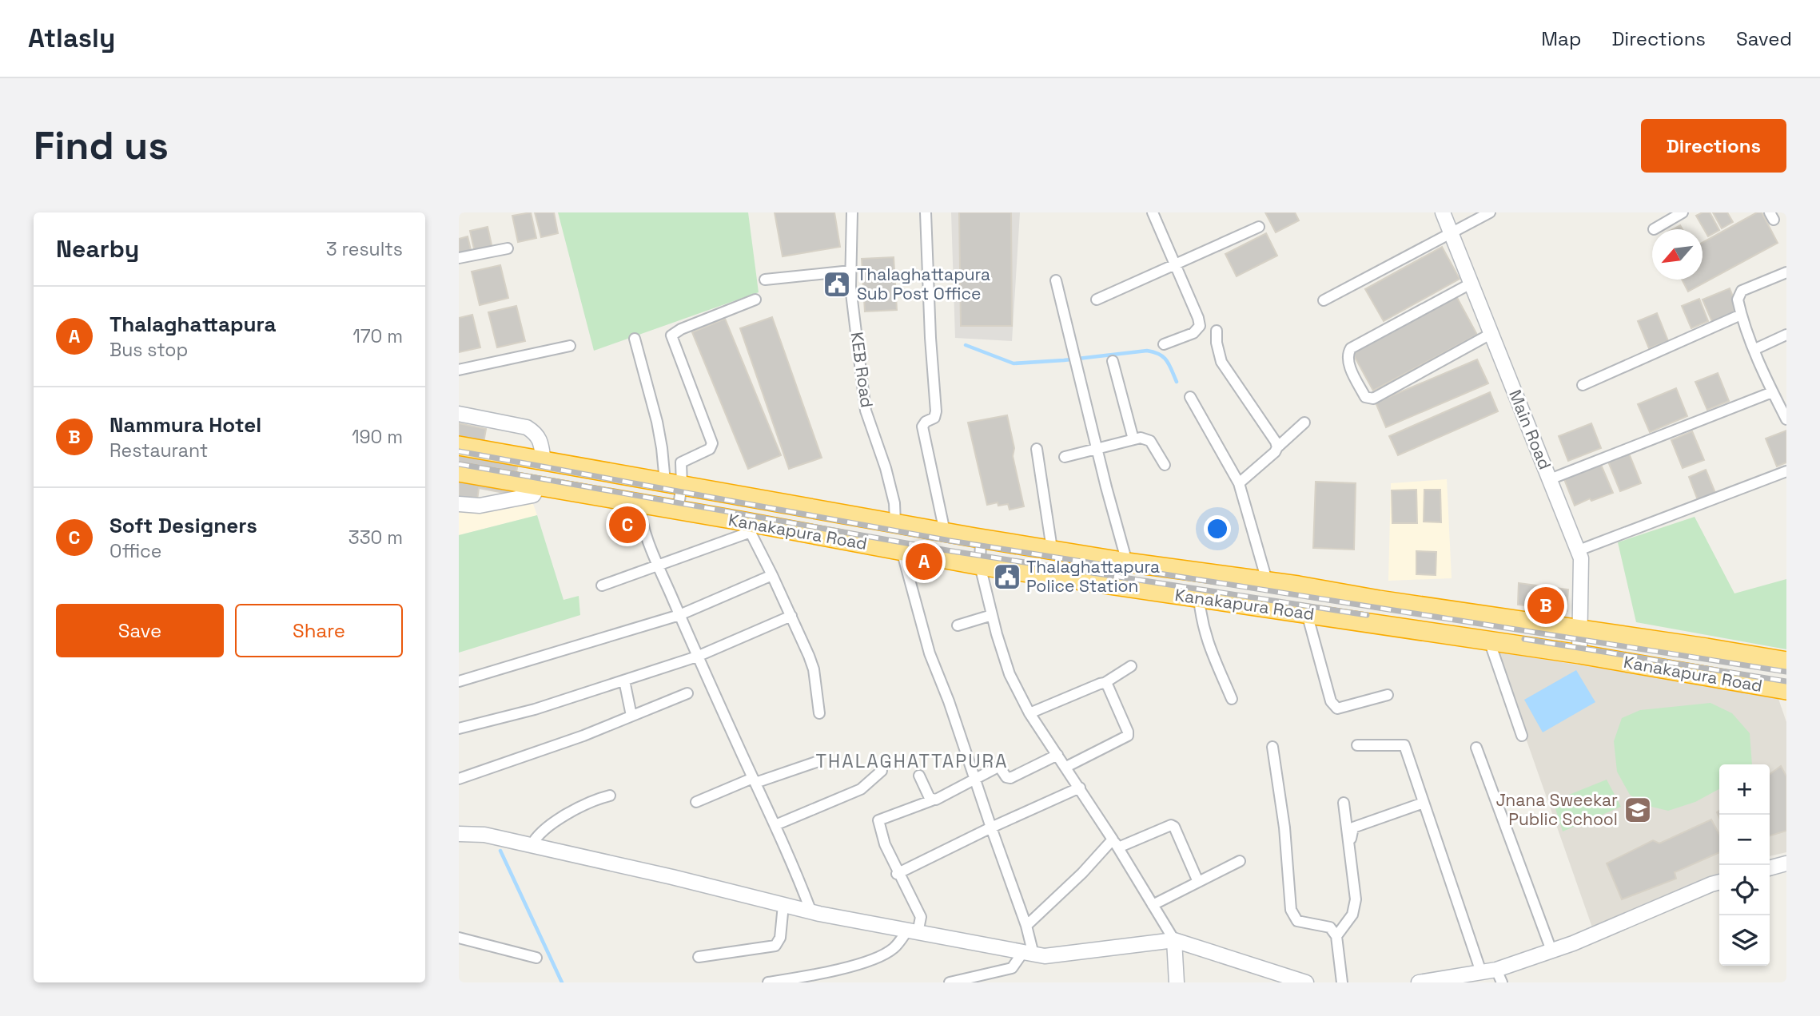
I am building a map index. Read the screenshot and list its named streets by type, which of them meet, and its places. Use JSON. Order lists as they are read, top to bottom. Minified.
{"streets":{"highway":["Kanakapura Road"],"street":["KEB Road","Main Road"]},"crossings":[["KEB Road","Kanakapura Road"],["Main Road","Kanakapura Road"]],"districts":["THALAGHATTAPURA"],"places":{"public building":["Thalaghattapura Sub Post Office","Thalaghattapura Police Station"],"school or university":["Jnana Sweekar Public School"]},"north":"bottom left","page":{"header":"Atlasly","nav":["Map","Directions","Saved"],"buttons":["Directions",["Save","Share"]],"title":"Find us","heading":["Nearby","3 results"],"list":[{"mark":"A","name":"Thalaghattapura","note":"Bus stop","value":"170 m"},{"mark":"B","name":"Nammura Hotel","note":"Restaurant","value":"190 m"},{"mark":"C","name":"Soft Designers","note":"Office","value":"330 m"}],"pins":["C","A","B"],"map_buttons":["+","−"]}}
